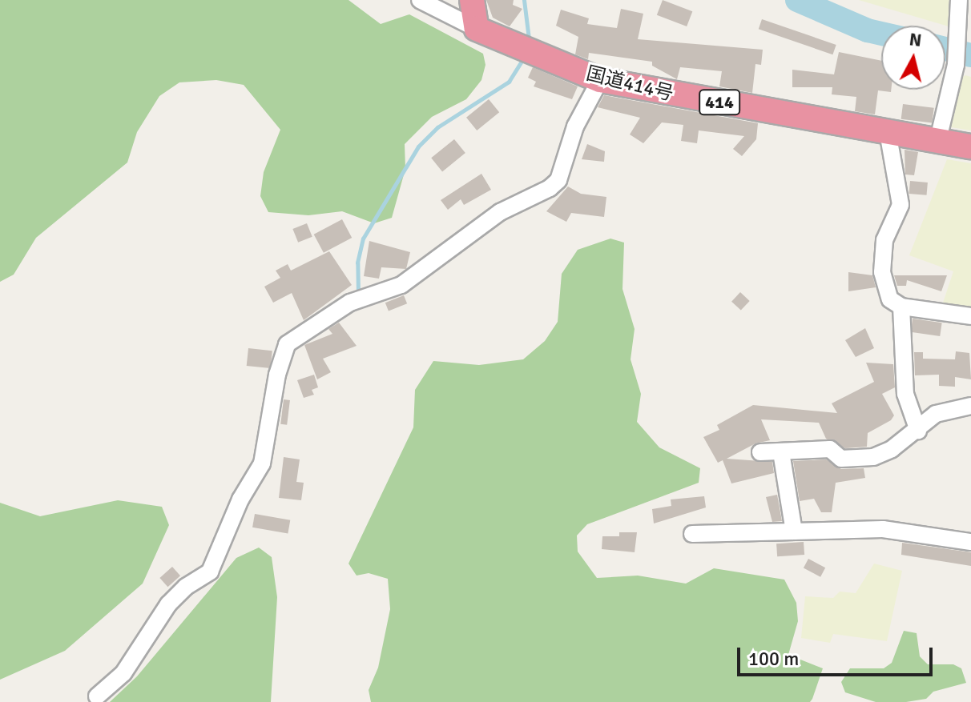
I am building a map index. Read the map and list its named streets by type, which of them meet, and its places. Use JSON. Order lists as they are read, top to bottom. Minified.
{"streets":{"highway":["国道414号","414"]},"scale_bar":"100 m","north":"top"}
